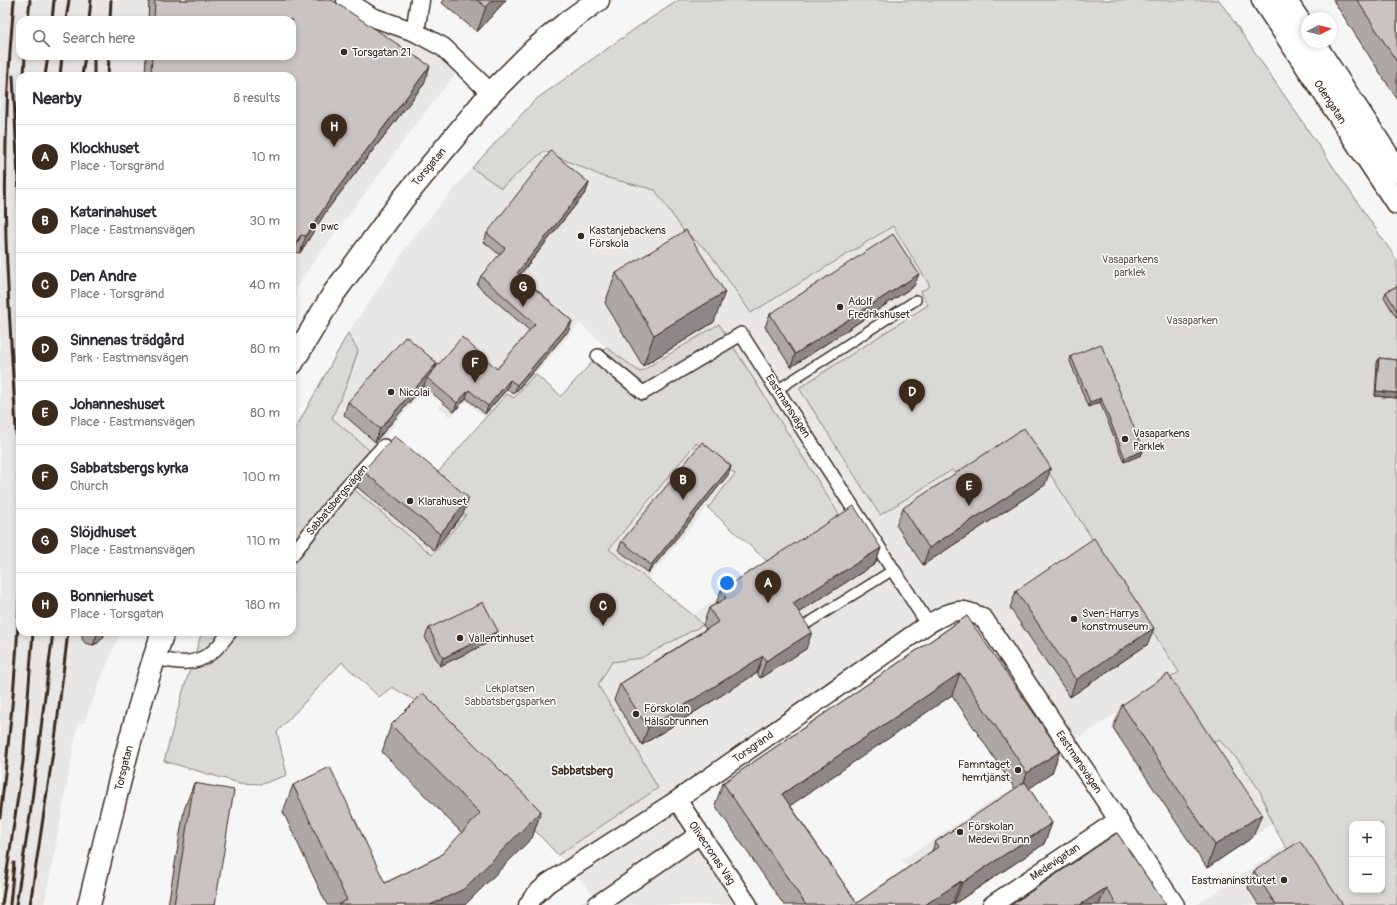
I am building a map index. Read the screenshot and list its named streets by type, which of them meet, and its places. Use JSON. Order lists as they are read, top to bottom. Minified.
{"streets":{"main road":["Odengatan","Torsgatan"],"street":["Eastmansvägen","Sabbatsbergsvägen","Torsgränd","Olivecronas Väg","Medevigatan"]},"crossings":[["Eastmansvägen","Torsgränd"],["Eastmansvägen","Medevigatan"],["Torsgränd","Olivecronas Väg"]],"districts":["Sabbatsberg"],"parks":["Vasaparkens parklek","Vasaparken","Lekplatsen Sabbatsbergsparken"],"places":["Torsgatan 21","pwc","Kastanjebackens Förskola","Adolf Fredrikshuset","Nicolai","Vasaparkens Parklek","Klarahuset","Sven-Harrys konstmuseum","Vallentinhuset","Förskolan Hälsobrunnen","Famntaget hemtjänst","Förskolan Medevi Brunn","Eastmaninstitutet"],"north":"right","page":{"search":"Search here","heading":["Nearby","8 results"],"pins":["H","G","F","D","B","E","A","C"],"list":[{"mark":"A","name":"Klockhuset","note":"Place · Torsgränd","value":"10 m"},{"mark":"B","name":"Katarinahuset","note":"Place · Eastmansvägen","value":"30 m"},{"mark":"C","name":"Den Andre","note":"Place · Torsgränd","value":"40 m"},{"mark":"D","name":"Sinnenas trädgård","note":"Park · Eastmansvägen","value":"80 m"},{"mark":"E","name":"Johanneshuset","note":"Place · Eastmansvägen","value":"80 m"},{"mark":"F","name":"Sabbatsbergs kyrka","note":"Church","value":"100 m"},{"mark":"G","name":"Slöjdhuset","note":"Place · Eastmansvägen","value":"110 m"},{"mark":"H","name":"Bonnierhuset","note":"Place · Torsgatan","value":"180 m"}],"map_buttons":["+","−"]}}
